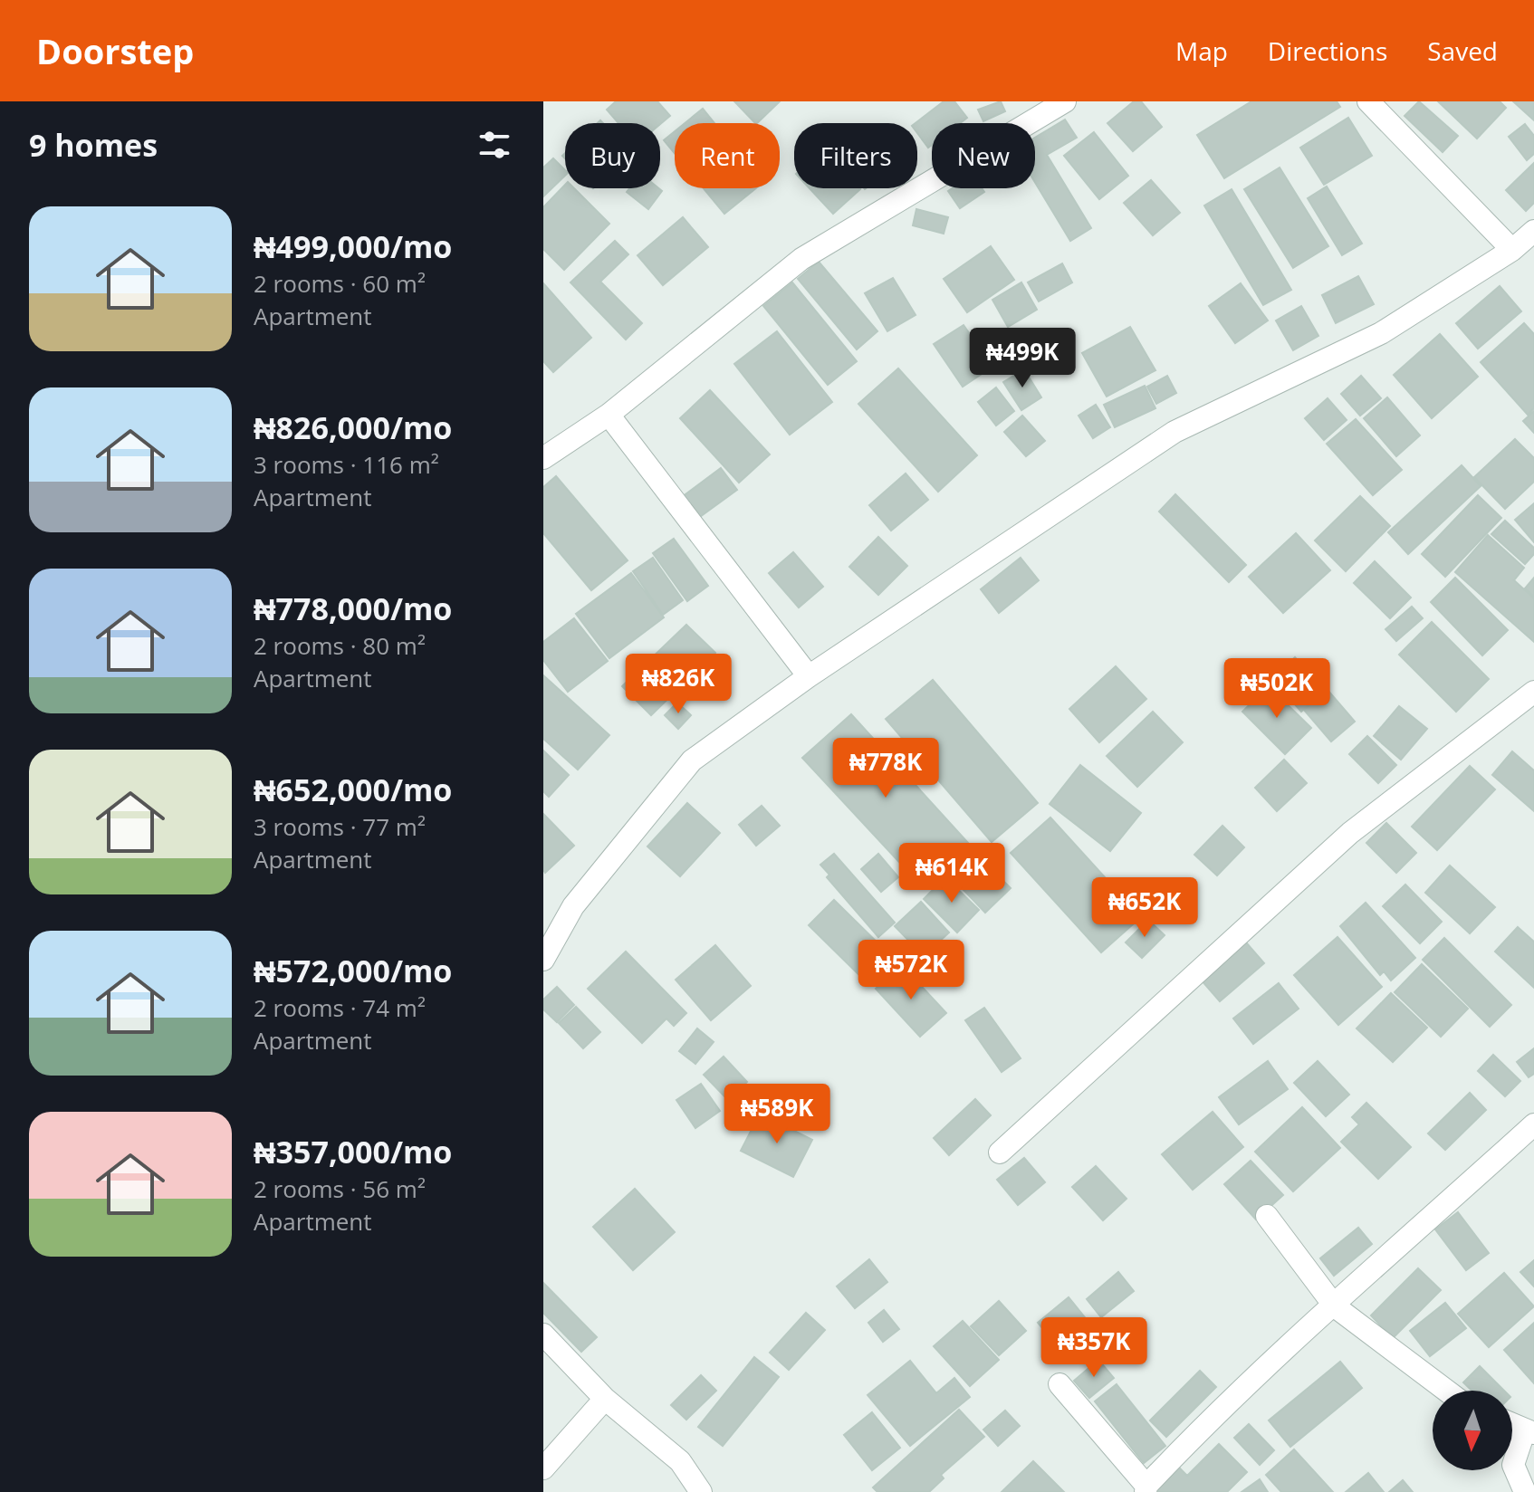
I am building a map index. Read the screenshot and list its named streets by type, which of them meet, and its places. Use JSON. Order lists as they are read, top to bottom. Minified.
{"north":"bottom","page":{"header":"Doorstep","nav":["Map","Directions","Saved"],"heading":"9 homes","chip":["Buy","Rent","Filters","New"],"list":[{"name":"₦499,000/mo","note":"2 rooms · 60 m² · Apartment"},{"name":"₦826,000/mo","note":"3 rooms · 116 m² · Apartment"},{"name":"₦778,000/mo","note":"2 rooms · 80 m² · Apartment"},{"name":"₦652,000/mo","note":"3 rooms · 77 m² · Apartment"},{"name":"₦572,000/mo","note":"2 rooms · 74 m² · Apartment"},{"name":"₦357,000/mo","note":"2 rooms · 56 m² · Apartment"}],"price":["₦499K","₦826K","₦502K","₦778K","₦614K","₦652K","₦572K","₦589K","₦357K"]}}
